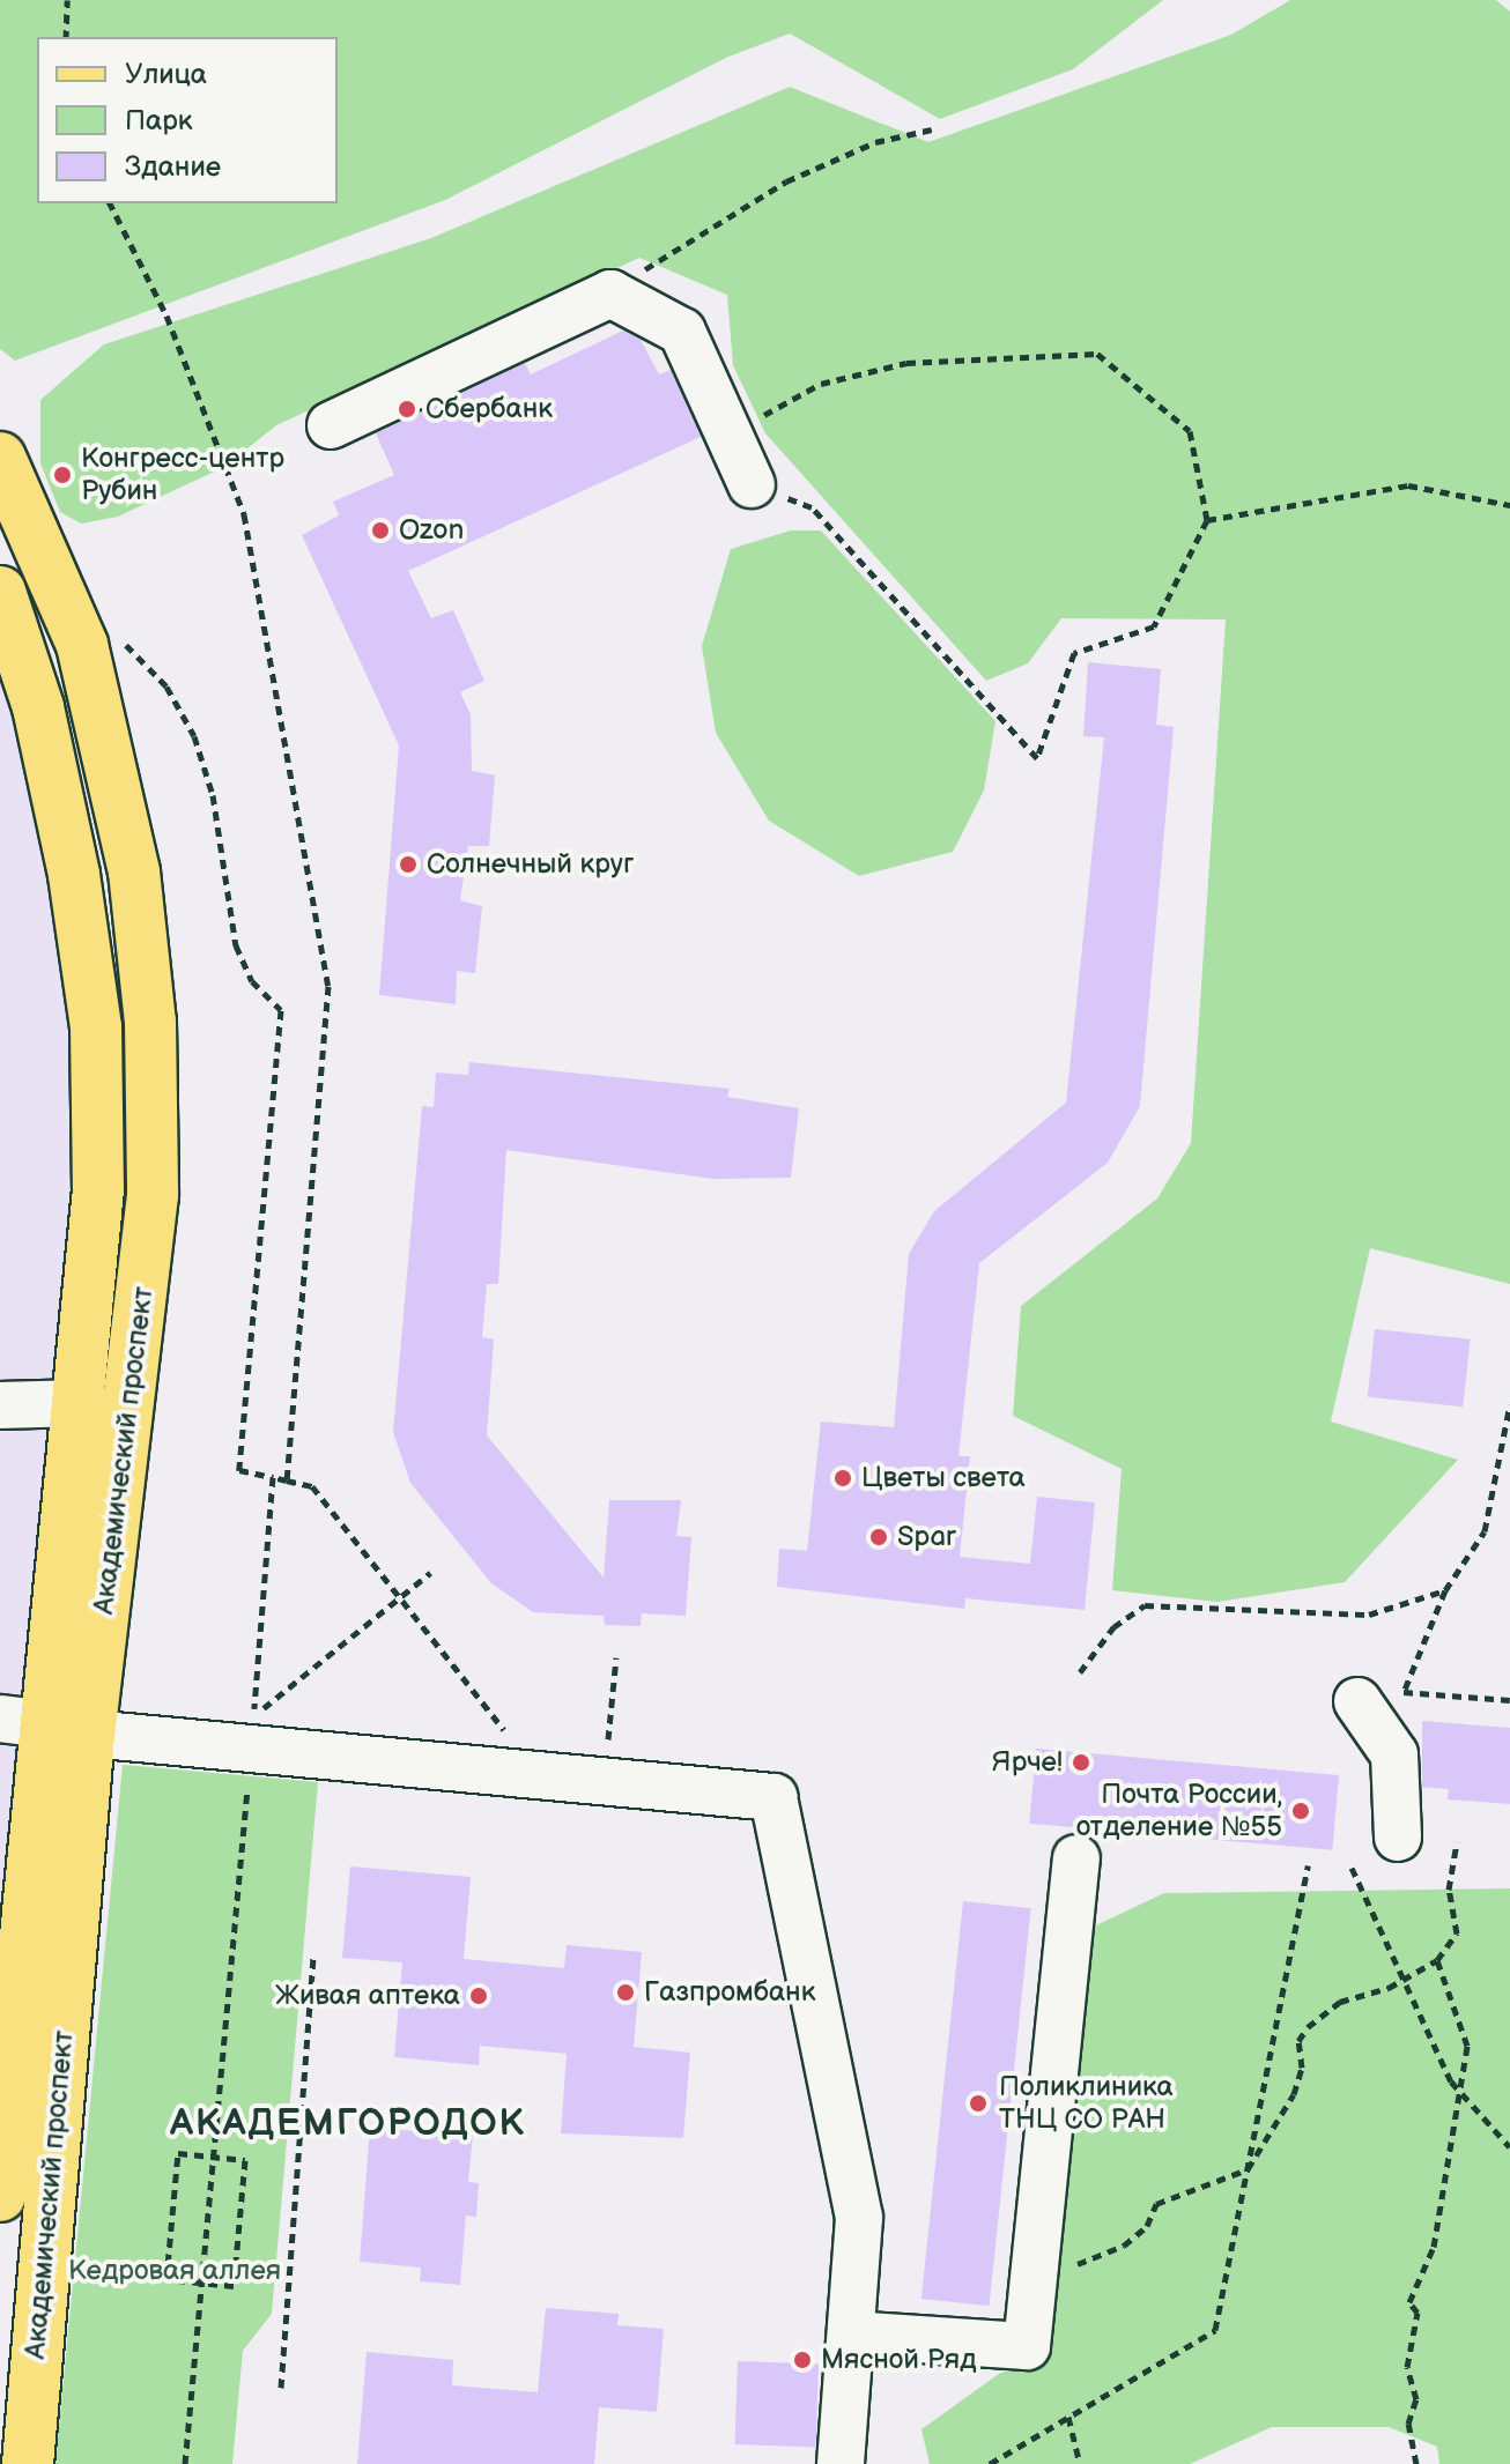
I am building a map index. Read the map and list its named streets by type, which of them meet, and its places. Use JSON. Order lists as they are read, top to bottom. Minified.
{"streets":{"main road":["Академический проспект"]},"districts":["АКАДЕМГОРОДОК"],"parks":["Кедровая аллея"],"places":["Сбербанк","Конгресс-центр Рубин","Ozon","Солнечный круг","Цветы света","Spar","Ярче!","Почта России, отделение №55","Газпромбанк","Живая аптека","Поликлиника ТНЦ СО РАН","Мясной Ряд"],"legend":["Улица","Парк","Здание"]}
